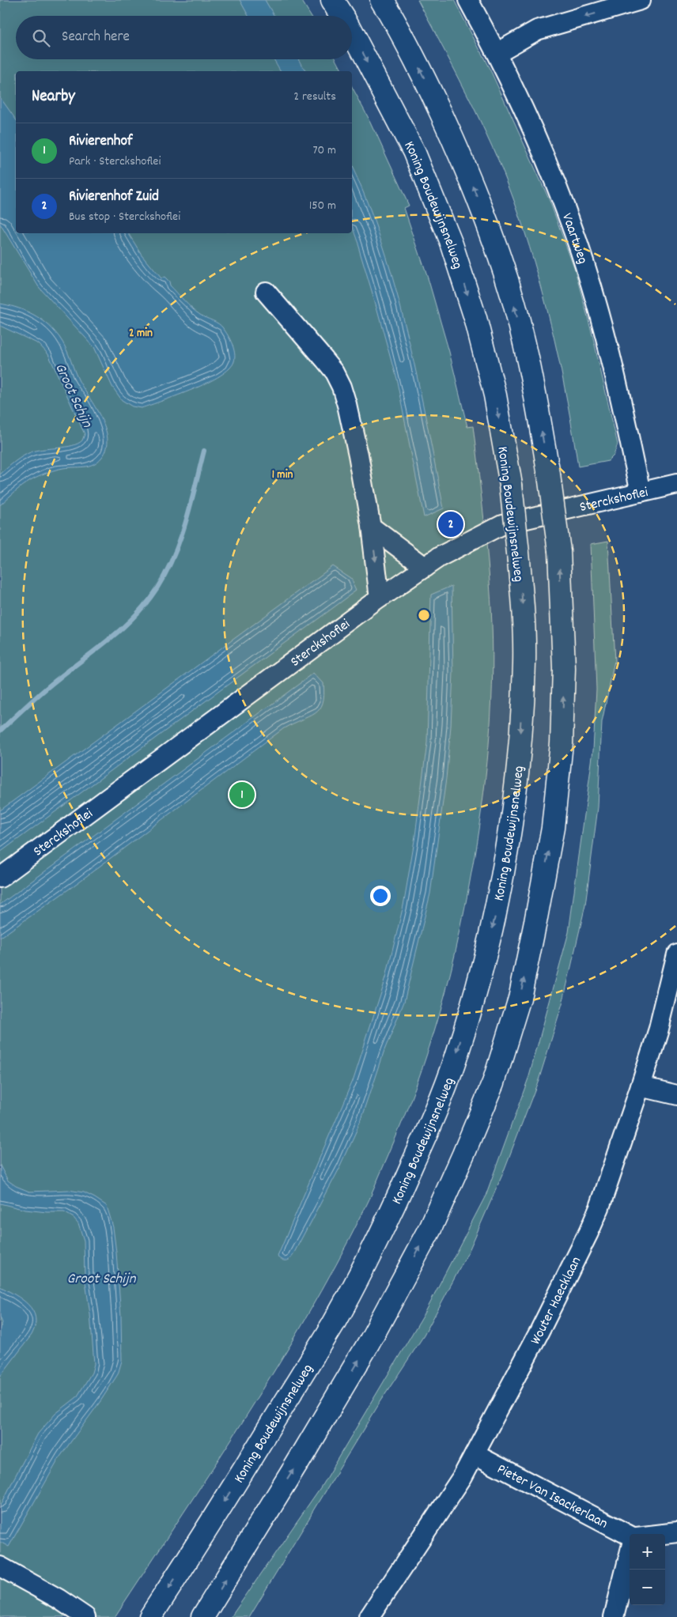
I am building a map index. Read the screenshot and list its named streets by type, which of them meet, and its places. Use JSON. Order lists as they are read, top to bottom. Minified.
{"streets":{"highway":["Koning Boudewijnsnelweg"],"street":["Vaartweg","Sterckshoflei","Wouter Haecklaan","Pieter Van Isackerlaan"]},"crossings":[["Vaartweg","Sterckshoflei"],["Wouter Haecklaan","Pieter Van Isackerlaan"]],"water":["Groot Schijn"],"page":{"search":"Search here","heading":["Nearby","2 results"],"list":[{"mark":"1","name":"Rivierenhof","note":"Park · Sterckshoflei","value":"70 m"},{"mark":"2","name":"Rivierenhof Zuid","note":"Bus stop · Sterckshoflei","value":"150 m"}],"pins":["2","1"],"map_buttons":["+","−"]},"rings":["2 min","1 min"]}
